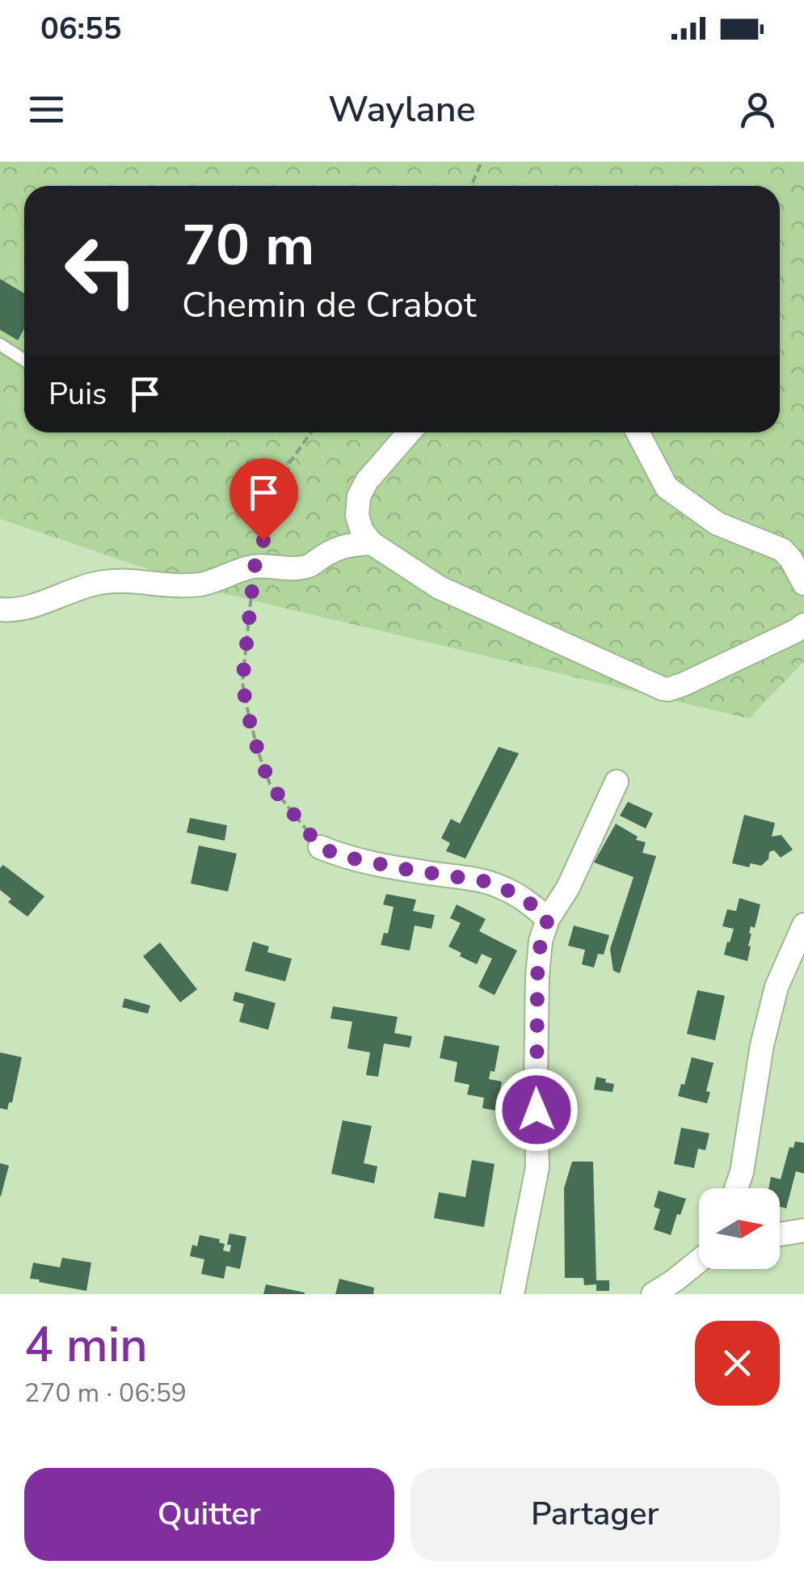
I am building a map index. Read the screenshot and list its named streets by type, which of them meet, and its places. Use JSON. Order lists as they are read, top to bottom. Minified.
{"north":"right","page":{"status":"06:55","header":"Waylane","turn":["70 m","Chemin de Crabot"],"then":"Puis","heading":["4 min","270 m · 06:59"],"buttons":["Quitter","Partager"]}}
